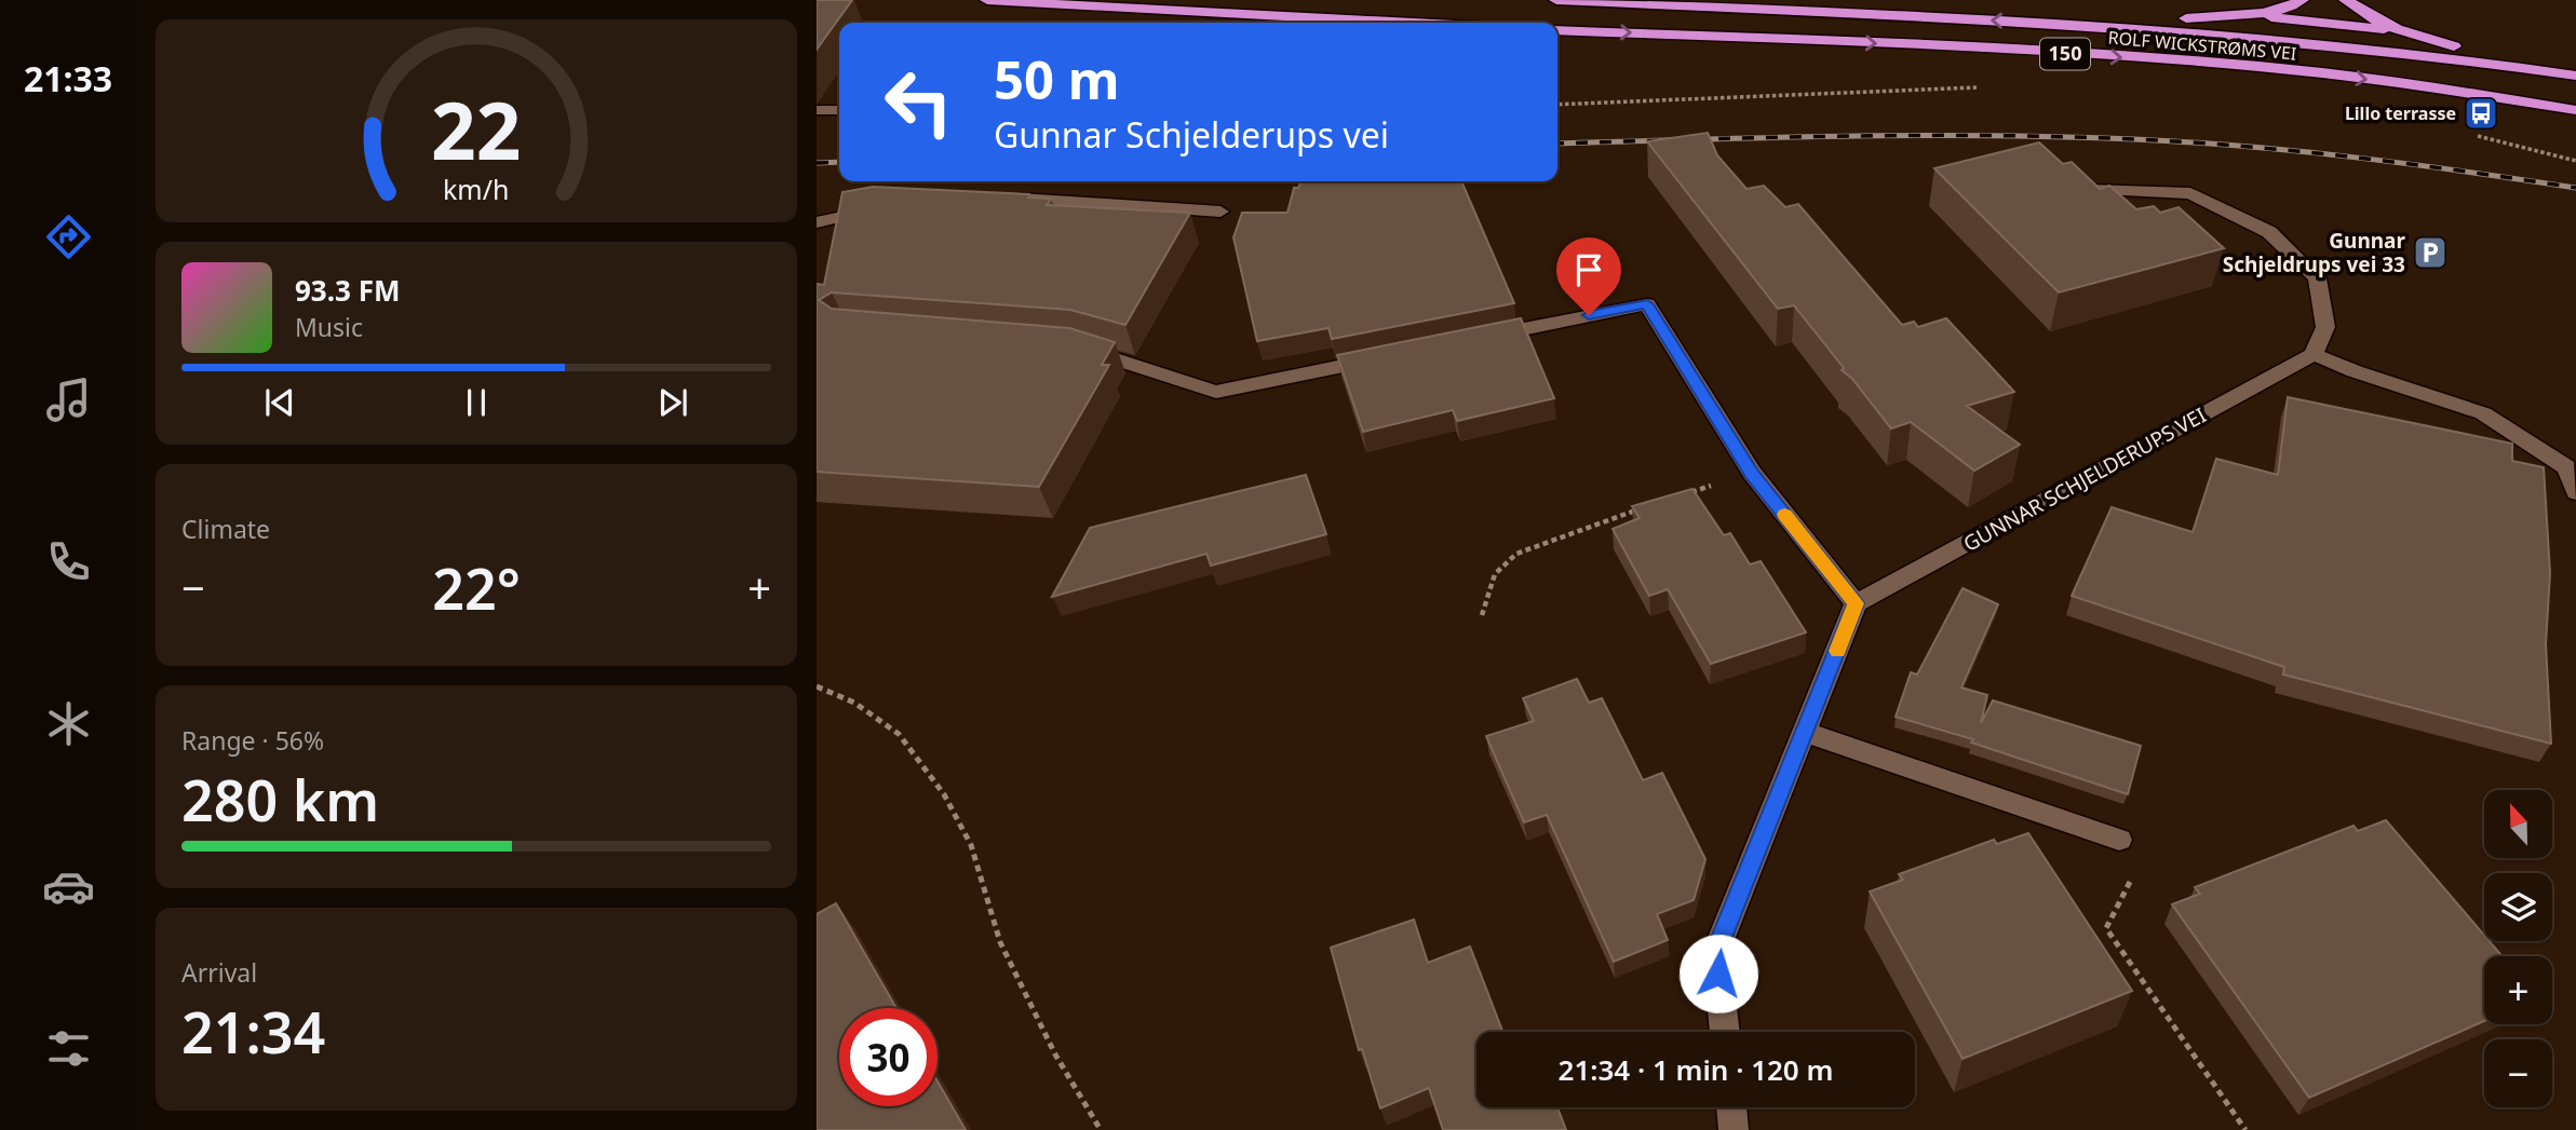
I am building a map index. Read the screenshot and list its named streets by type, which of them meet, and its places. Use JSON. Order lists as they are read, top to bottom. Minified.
{"streets":{"highway":["ROLF WICKSTRØMS VEI","150"],"street":["GUNNAR SCHJELDERUPS VEI"]},"crossings":[["ROLF WICKSTRØMS VEI","150"]],"places":{"bus stop":["Lillo terrasse"],"parking":["Gunnar Schjeldrups vei 33"]},"north":"top","page":{"tabs":"21:33","turn":["50 m","Gunnar Schjelderups vei"],"song":["93.3 FM","Music"],"tile":["Climate",["Range · 56%","280 km"],["Arrival","21:34"]],"heat":["−","22°","+"],"map_buttons":["+","−"],"limit":"30","trip":"21:34 · 1 min · 120 m","gauge":["22","km/h"]}}
